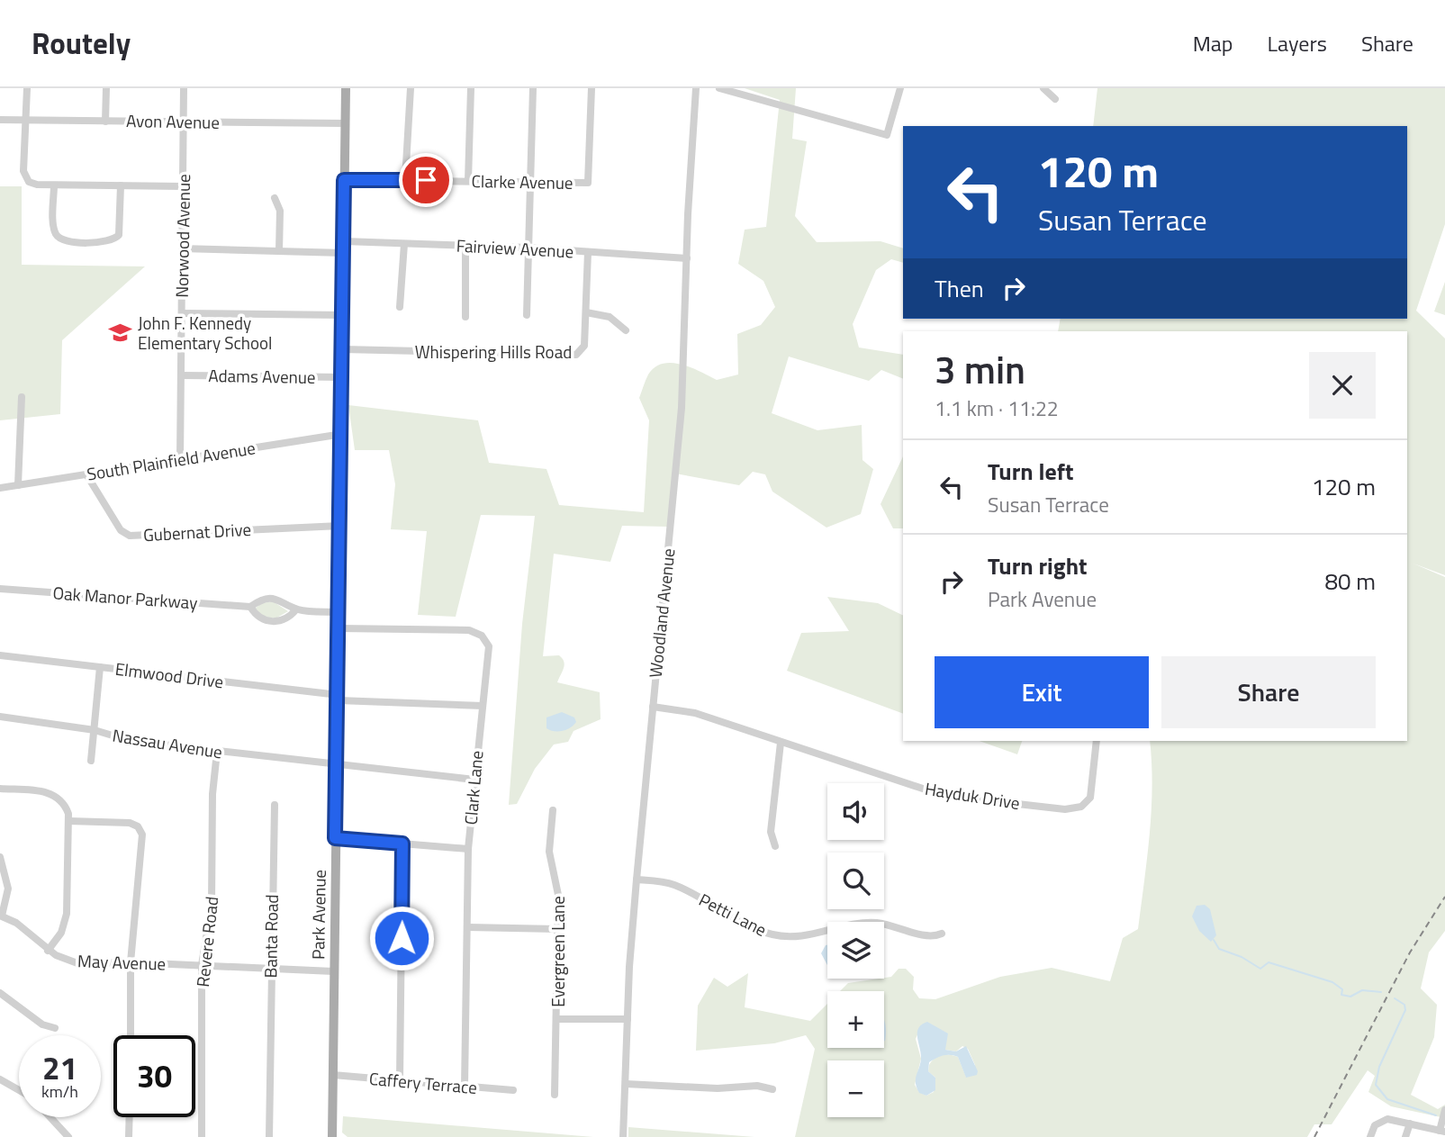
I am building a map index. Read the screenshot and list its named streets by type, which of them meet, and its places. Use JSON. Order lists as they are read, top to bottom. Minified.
{"streets":{"main road":["Park Avenue"],"street":["Avon Avenue","Clarke Avenue","Norwood Avenue","Fairview Avenue","Whispering Hills Road","Adams Avenue","South Plainfield Avenue","Gubernat Drive","Oak Manor Parkway","Woodland Avenue","Elmwood Drive","Nassau Avenue","Clark Lane","Hayduk Drive","Petti Lane","Banta Road","Revere Road","Evergreen Lane","May Avenue","Caffery Terrace"]},"crossings":[["Avon Avenue","Norwood Avenue"],["Avon Avenue","Park Avenue"],["Clarke Avenue","Park Avenue"],["Norwood Avenue","Adams Avenue"],["Norwood Avenue","South Plainfield Avenue"],["Fairview Avenue","Whispering Hills Road"],["Fairview Avenue","Woodland Avenue"],["Fairview Avenue","Park Avenue"],["Whispering Hills Road","Park Avenue"],["Adams Avenue","Park Avenue"],["South Plainfield Avenue","Gubernat Drive"],["South Plainfield Avenue","Park Avenue"],["Gubernat Drive","Park Avenue"],["Oak Manor Parkway","Park Avenue"],["Woodland Avenue","Hayduk Drive"],["Woodland Avenue","Petti Lane"],["Elmwood Drive","Clark Lane"],["Elmwood Drive","Park Avenue"],["Nassau Avenue","Clark Lane"],["Nassau Avenue","Park Avenue"],["Nassau Avenue","Revere Road"],["Clark Lane","Park Avenue"],["Clark Lane","Caffery Terrace"],["Park Avenue","May Avenue"],["Park Avenue","Caffery Terrace"],["Banta Road","May Avenue"],["Revere Road","May Avenue"]],"places":{"school or university":["John F. Kennedy Elementary School"]},"page":{"header":"Routely","nav":["Map","Layers","Share"],"turn":["120 m","Susan Terrace"],"then":"Then","heading":["3 min","1.1 km · 11:22"],"list":[{"name":"Turn left","note":"Susan Terrace","value":"120 m"},{"name":"Turn right","note":"Park Avenue","value":"80 m"}],"buttons":["Exit","Share"],"map_buttons":["+","−"],"speed":"21 km/h","limit":"30"}}
